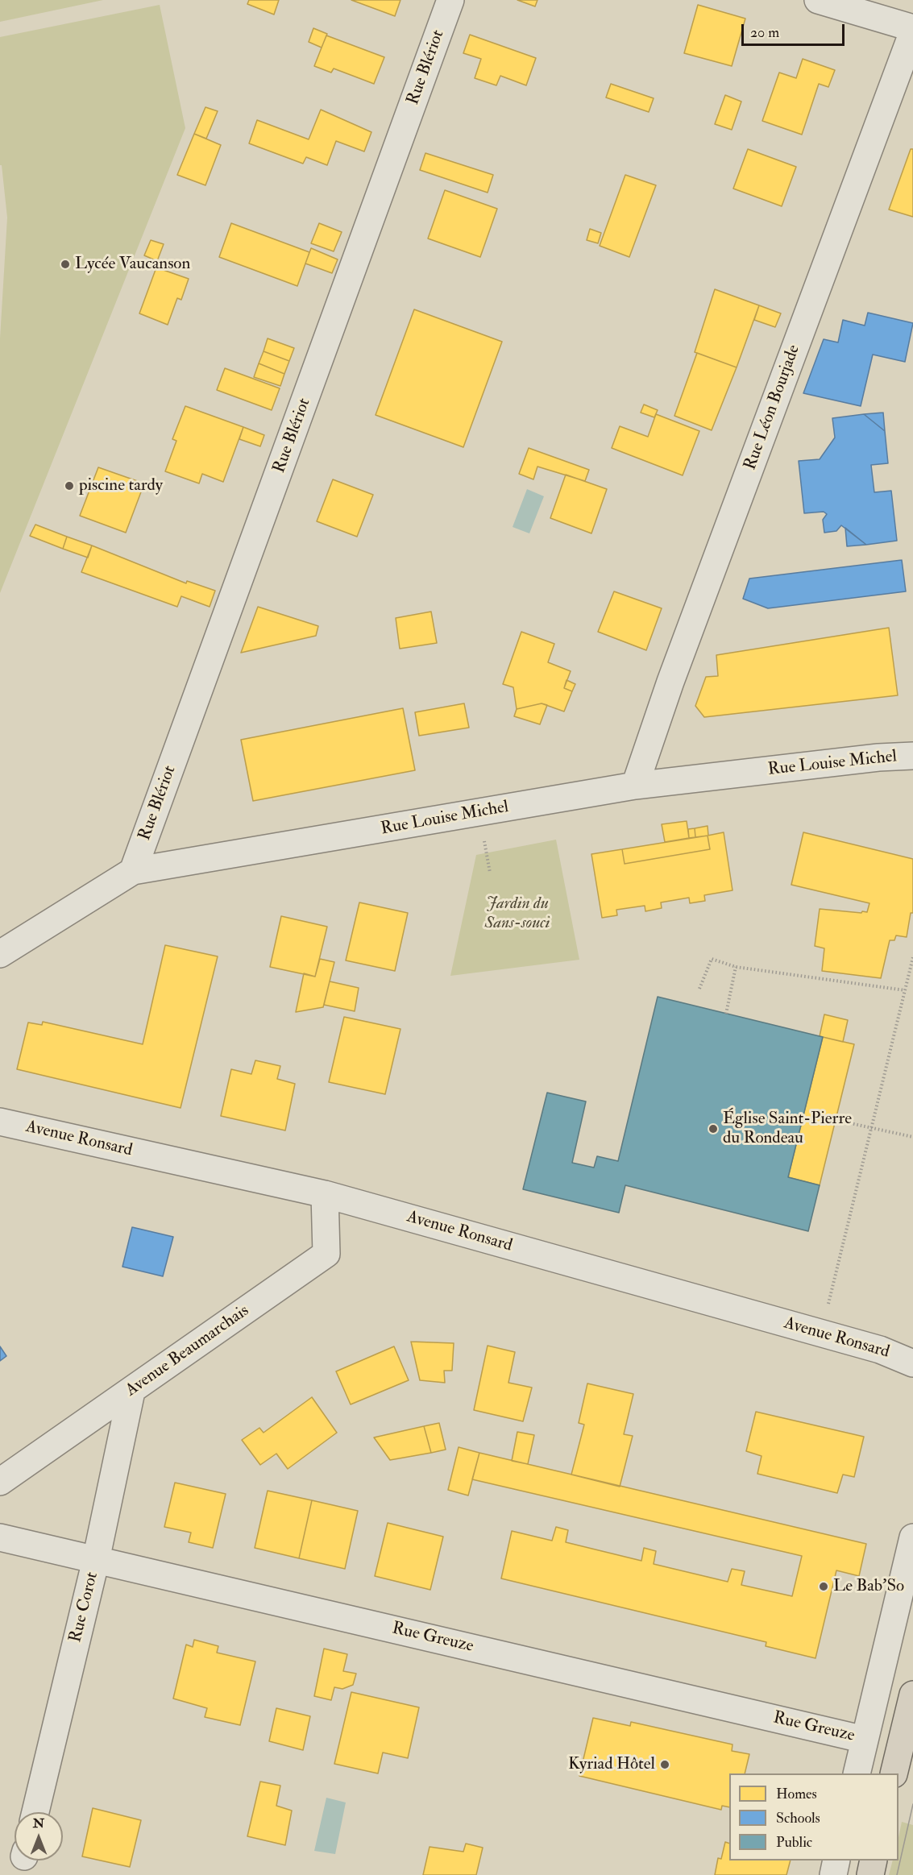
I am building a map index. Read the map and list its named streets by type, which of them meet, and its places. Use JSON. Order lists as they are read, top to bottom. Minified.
{"streets":{"street":["Rue Blériot","Rue Léon Bourjade","Rue Louise Michel","Avenue Ronsard","Avenue Beaumarchais","Rue Corot","Rue Greuze"]},"crossings":[["Rue Blériot","Rue Louise Michel"],["Rue Léon Bourjade","Rue Louise Michel"],["Avenue Ronsard","Avenue Beaumarchais"],["Avenue Beaumarchais","Rue Corot"],["Rue Corot","Rue Greuze"]],"parks":["Jardin du Sans-souci"],"places":["Lycée Vaucanson","piscine tardy","Église Saint-Pierre du Rondeau","Le Bab'So","Kyriad Hôtel"],"legend":["Homes","Schools","Public"],"scale_bar":"20 m","north":"top"}
